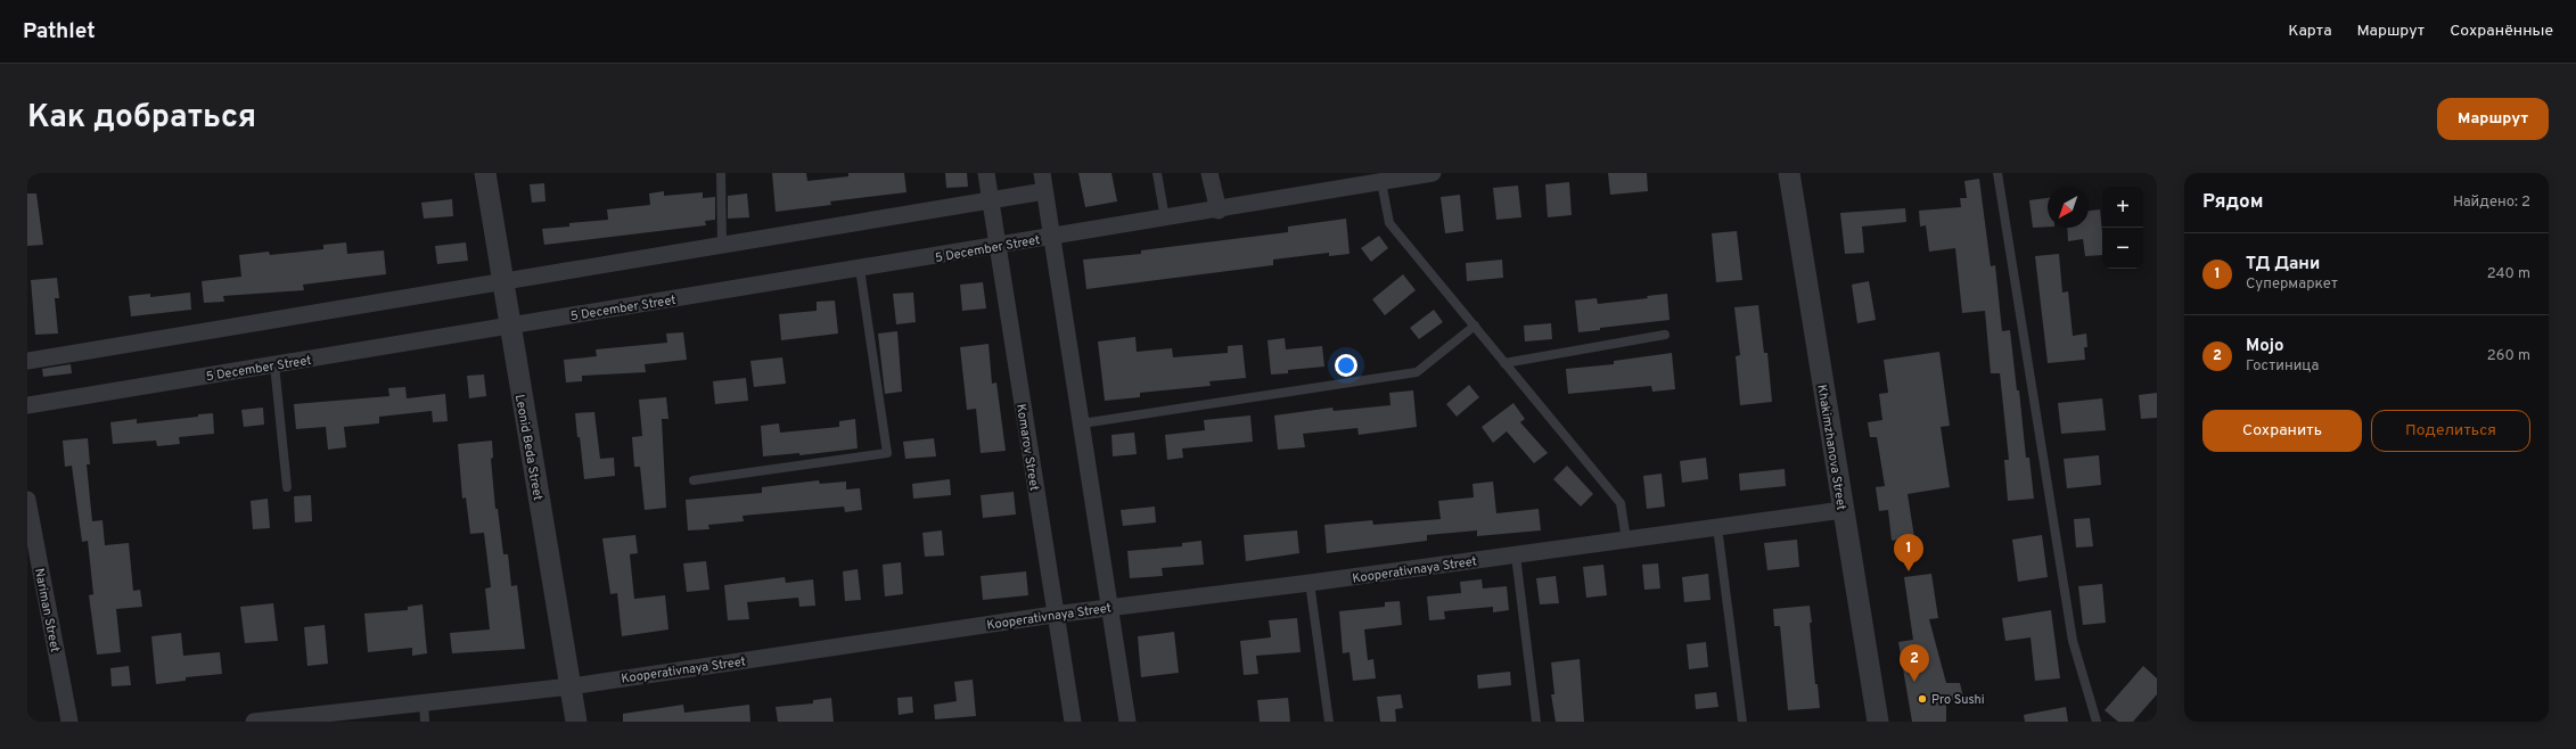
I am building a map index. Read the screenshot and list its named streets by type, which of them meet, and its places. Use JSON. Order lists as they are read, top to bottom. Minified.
{"streets":{"street":["5 December Street","Leonid Beda Street","Komarov Street","Khakimzhanova Street","Kooperativnaya Street","Nariman Street"]},"crossings":[["5 December Street","Leonid Beda Street"],["5 December Street","Komarov Street"],["Leonid Beda Street","Kooperativnaya Street"],["Komarov Street","Kooperativnaya Street"],["Khakimzhanova Street","Kooperativnaya Street"]],"places":["Pro Sushi"],"north":"bottom left","page":{"header":"Pathlet","nav":["Карта","Маршрут","Сохранённые"],"title":"Как добраться","buttons":["Маршрут",["Сохранить","Поделиться"]],"heading":["Рядом","Найдено: 2"],"map_buttons":["+","−"],"list":[{"mark":"1","name":"ТД Дани","note":"Супермаркет","value":"240 m"},{"mark":"2","name":"Mojo","note":"Гостиница","value":"260 m"}],"pins":["1","2"]}}
